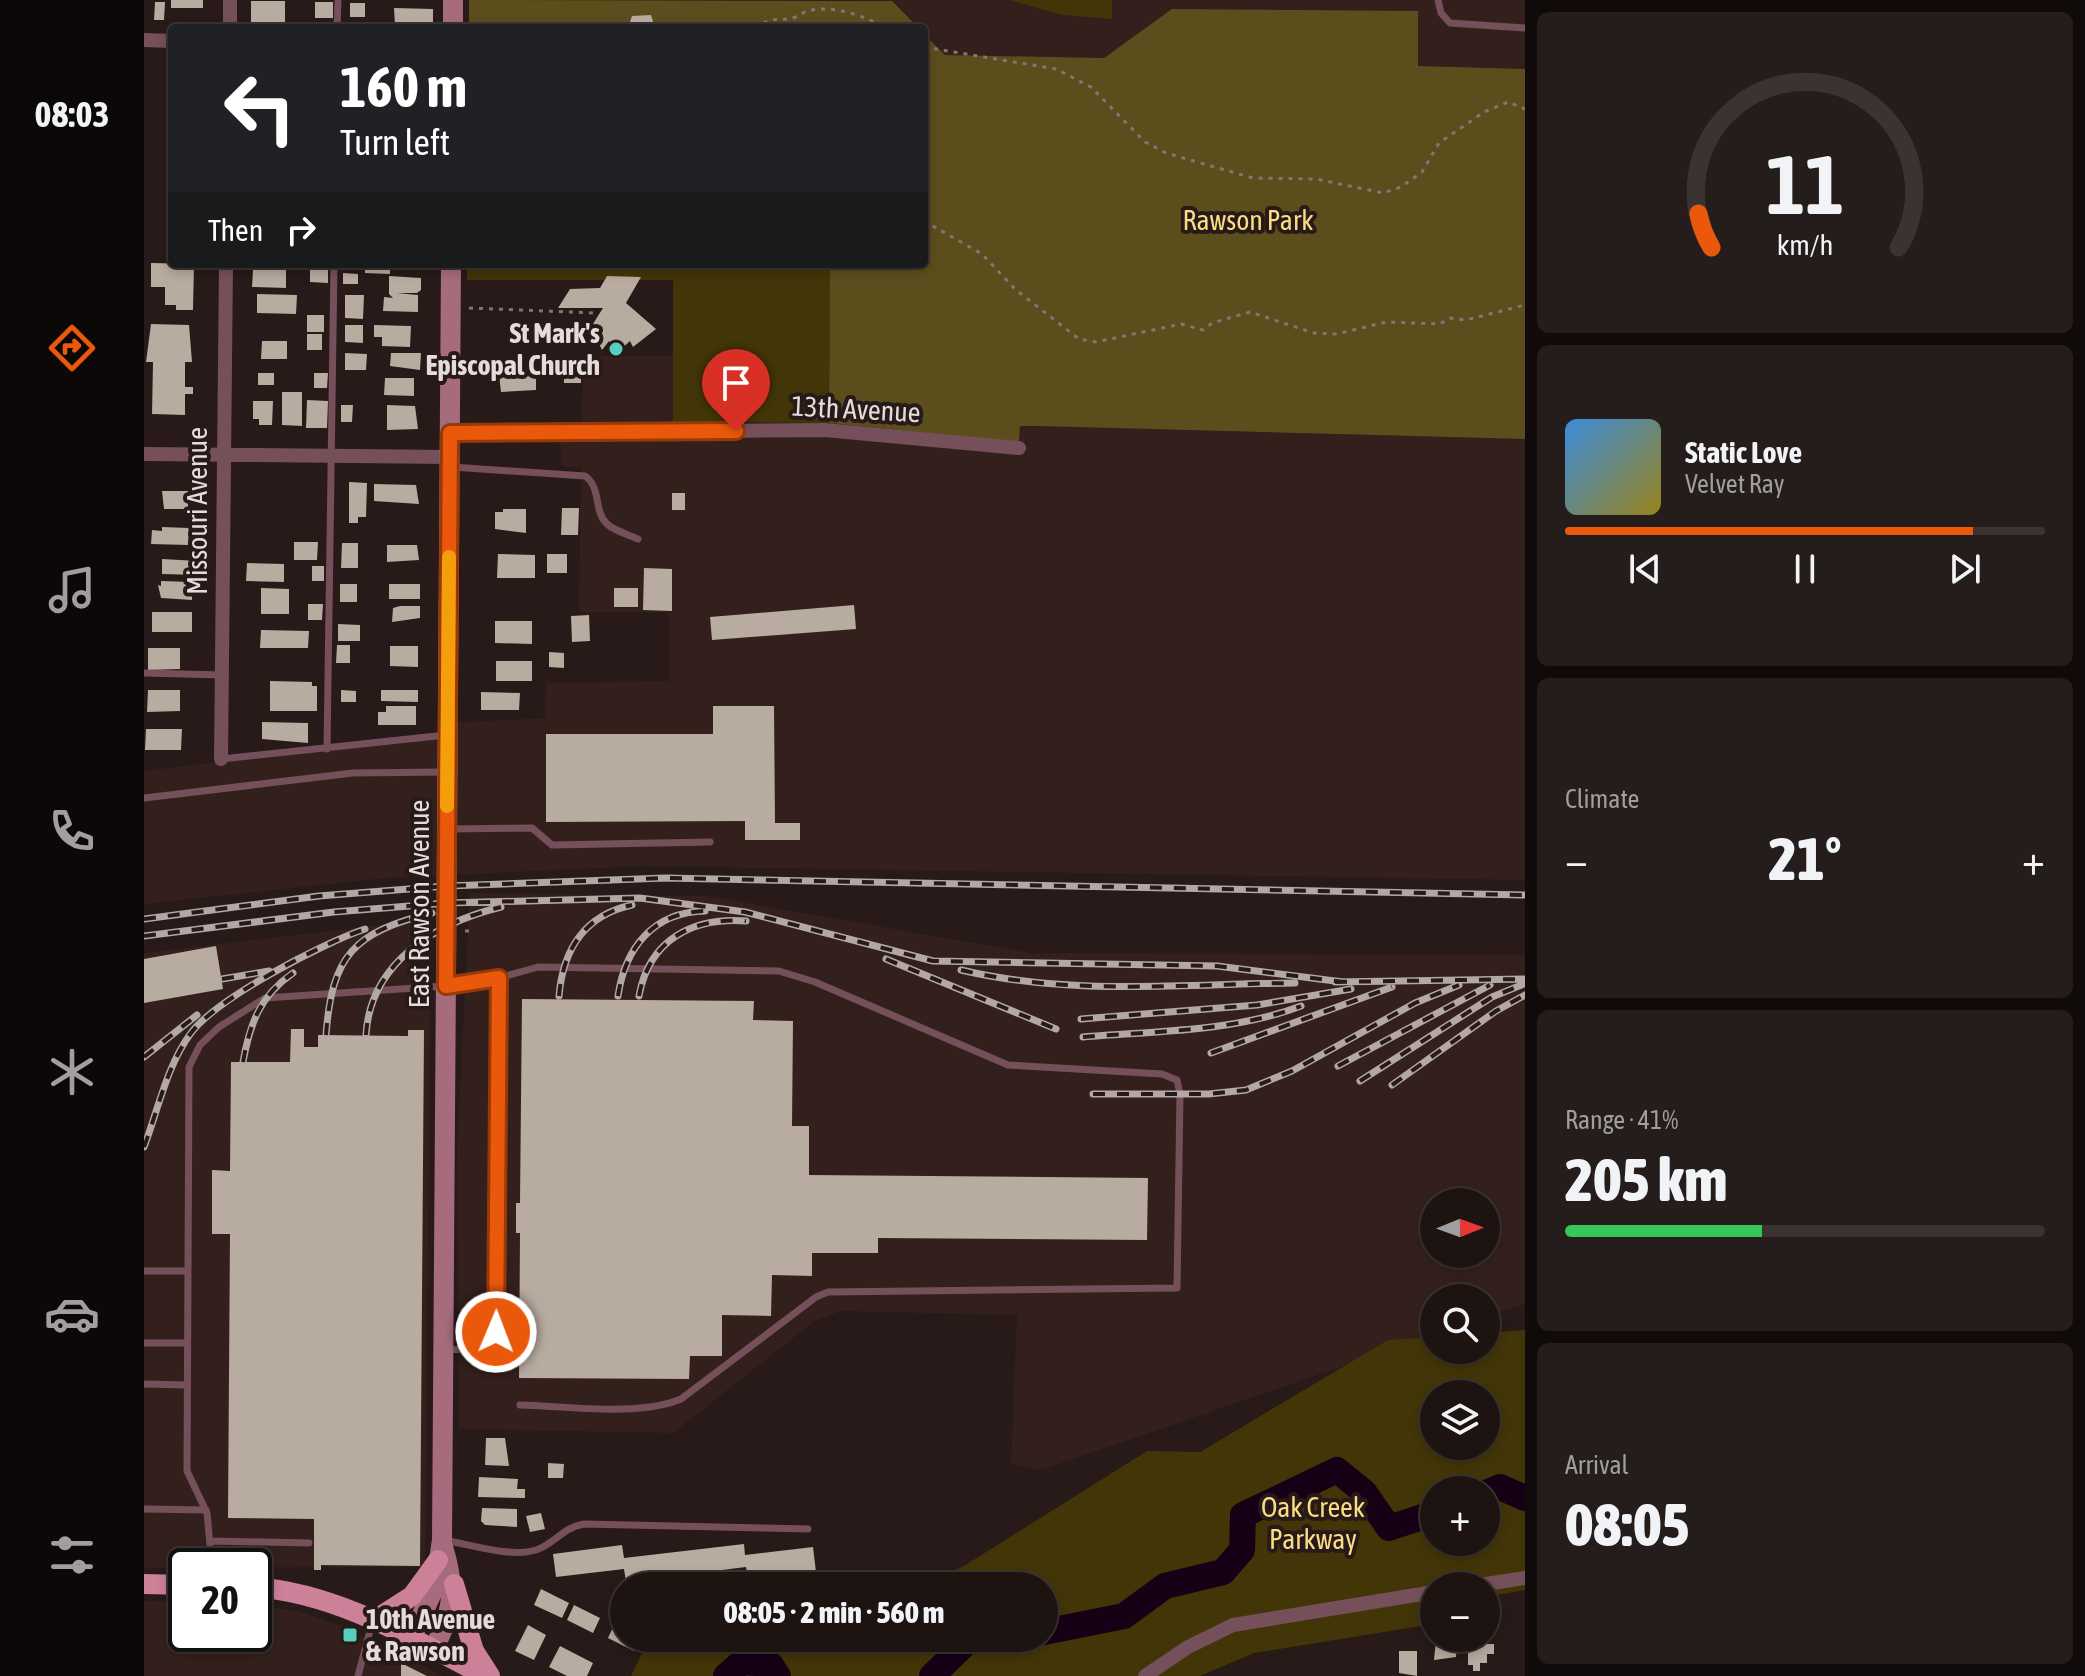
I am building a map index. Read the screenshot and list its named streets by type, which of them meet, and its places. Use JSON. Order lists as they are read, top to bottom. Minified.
{"streets":{"main road":["East Rawson Avenue"],"street":["13th Avenue","Missouri Avenue"]},"crossings":[["13th Avenue","East Rawson Avenue"]],"parks":["Rawson Park","Oak Creek Parkway"],"places":{"other":["St Mark's Episcopal Church"],"transit":["10th Avenue & Rawson"]},"north":"right","page":{"tabs":"08:03","turn":["160 m","Turn left"],"then":"Then","song":["Static Love","Velvet Ray"],"tile":["Climate",["Range · 41%","205 km"],["Arrival","08:05"]],"heat":["−","21°","+"],"map_buttons":["+","−"],"limit":"20","trip":"08:05 · 2 min · 560 m","gauge":["11","km/h"]}}
